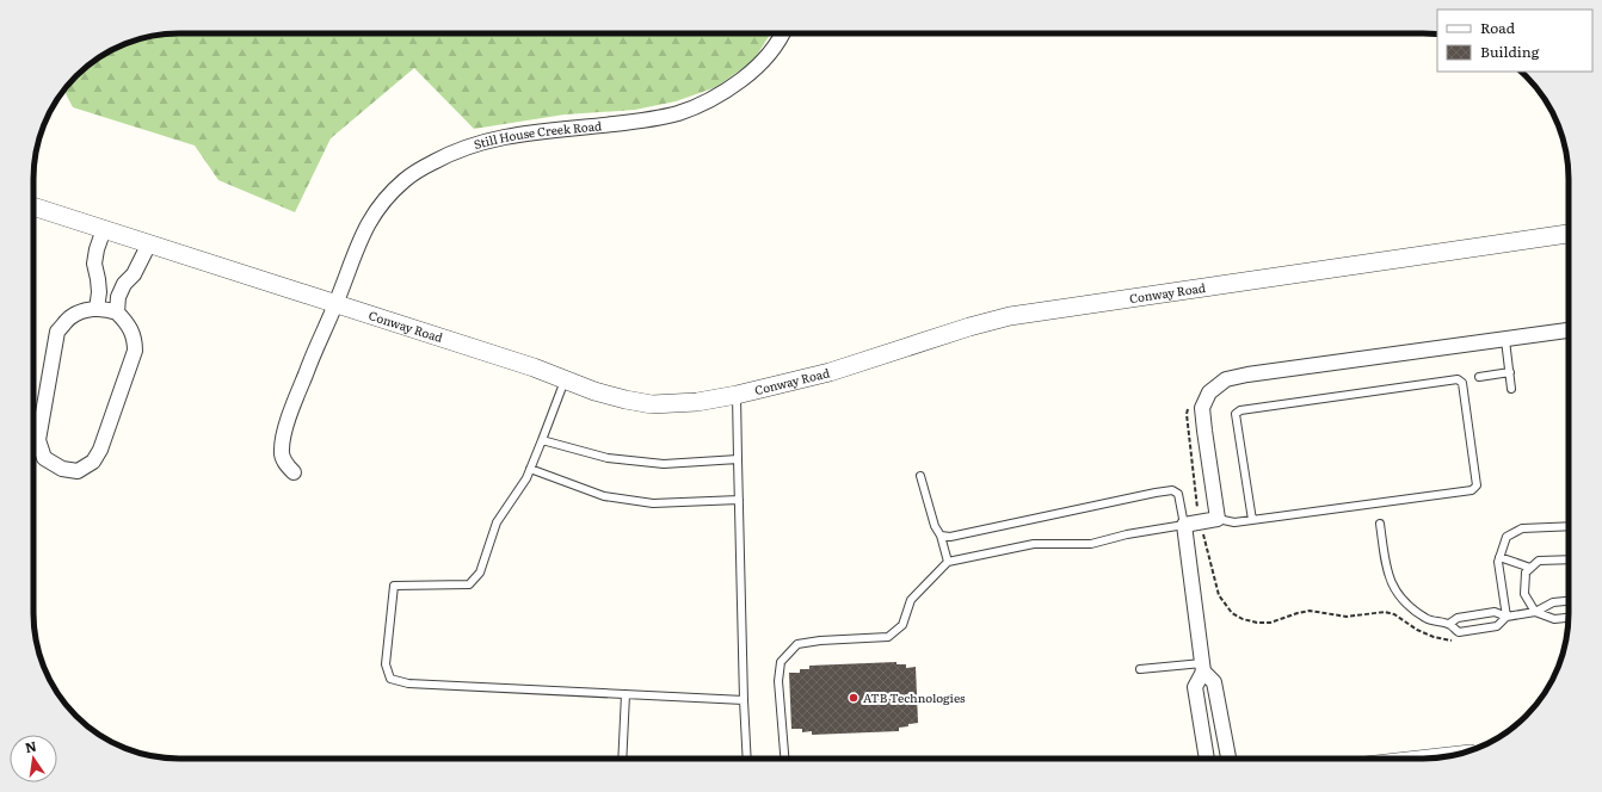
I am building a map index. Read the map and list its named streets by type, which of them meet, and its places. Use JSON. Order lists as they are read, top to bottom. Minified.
{"streets":{"street":["Still House Creek Road","Conway Road"]},"crossings":[["Still House Creek Road","Conway Road"]],"places":["ATB Technologies"],"legend":["Road","Building"],"north":"top"}
